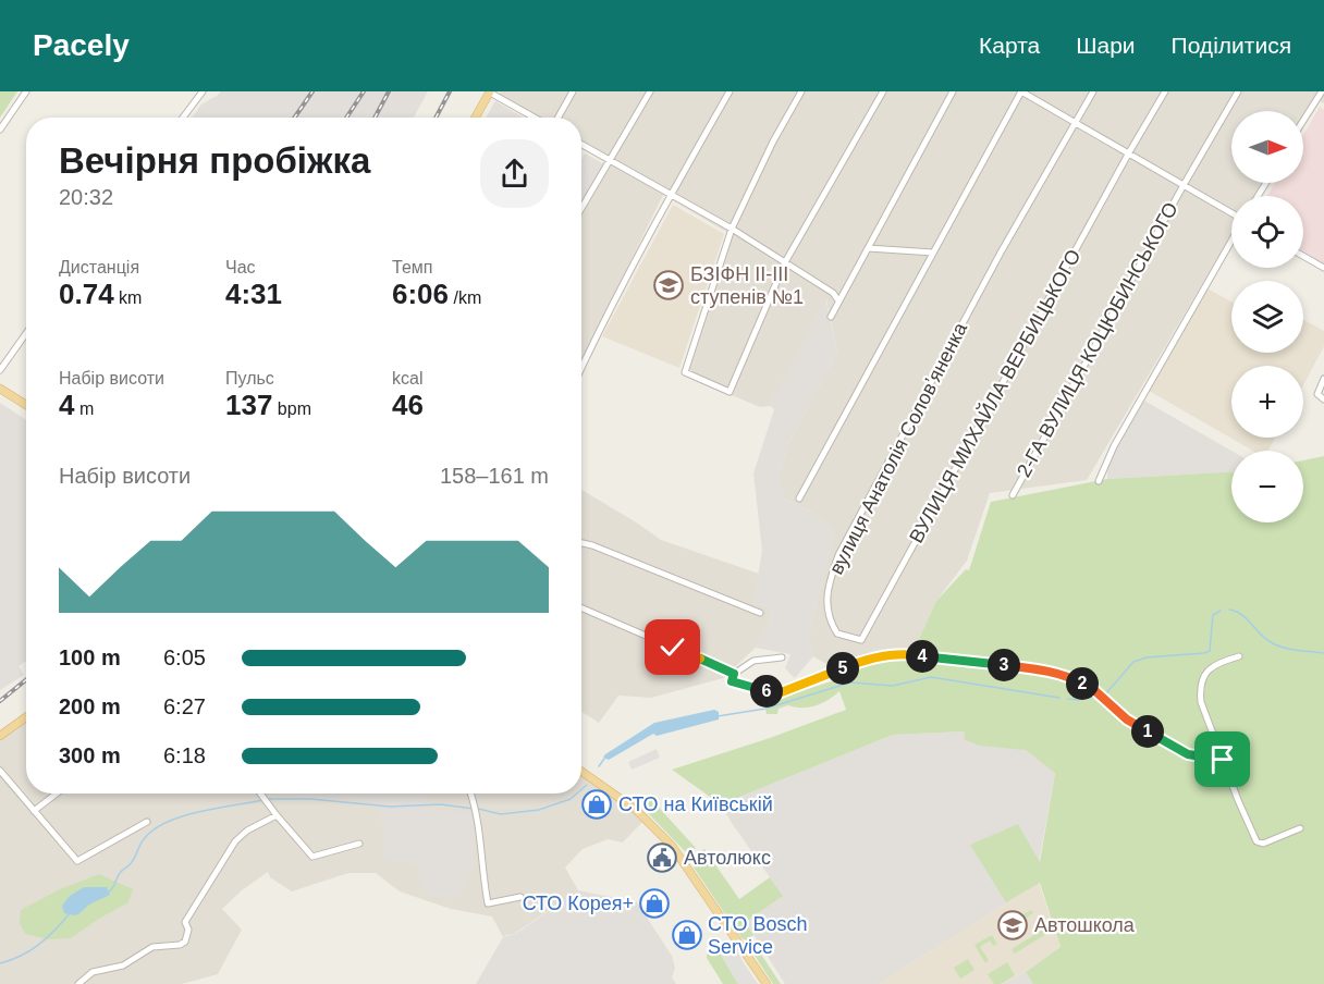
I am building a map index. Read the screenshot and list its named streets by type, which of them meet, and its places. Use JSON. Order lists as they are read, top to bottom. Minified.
{"streets":{"street":["2-ГА ВУЛИЦЯ КОЦЮБИНСЬКОГО","ВУЛИЦЯ МИХАЙЛА ВЕРБИЦЬКОГО","вулиця Анатолія Соловʼяненка"]},"crossings":[["ВУЛИЦЯ МИХАЙЛА ВЕРБИЦЬКОГО","вулиця Анатолія Соловʼяненка"]],"places":{"school or university":["БЗІФН ІІ-ІІІ ступенів №1","Автошкола"],"shop":["СТО на Київській","СТО Корея+","СТО Bosch Service"],"public building":["Автолюкс"]},"north":"right","page":{"header":"Pacely","nav":["Карта","Шари","Поділитися"],"map_buttons":["+","−"],"heading":["Вечірня пробіжка","20:32"],"stats":[["Дистанція","0.74 km"],["Час","4:31"],["Темп","6:06 /km"],["Набір висоти","4 m"],["Пульс","137 bpm"],["kcal","46"]],"chart":["Набір висоти","158–161 m"],"list":[{"name":"100 m","note":"6:05"},{"name":"200 m","note":"6:27"},{"name":"300 m","note":"6:18"}],"pins":["4","3","5","2","6","1"]}}
